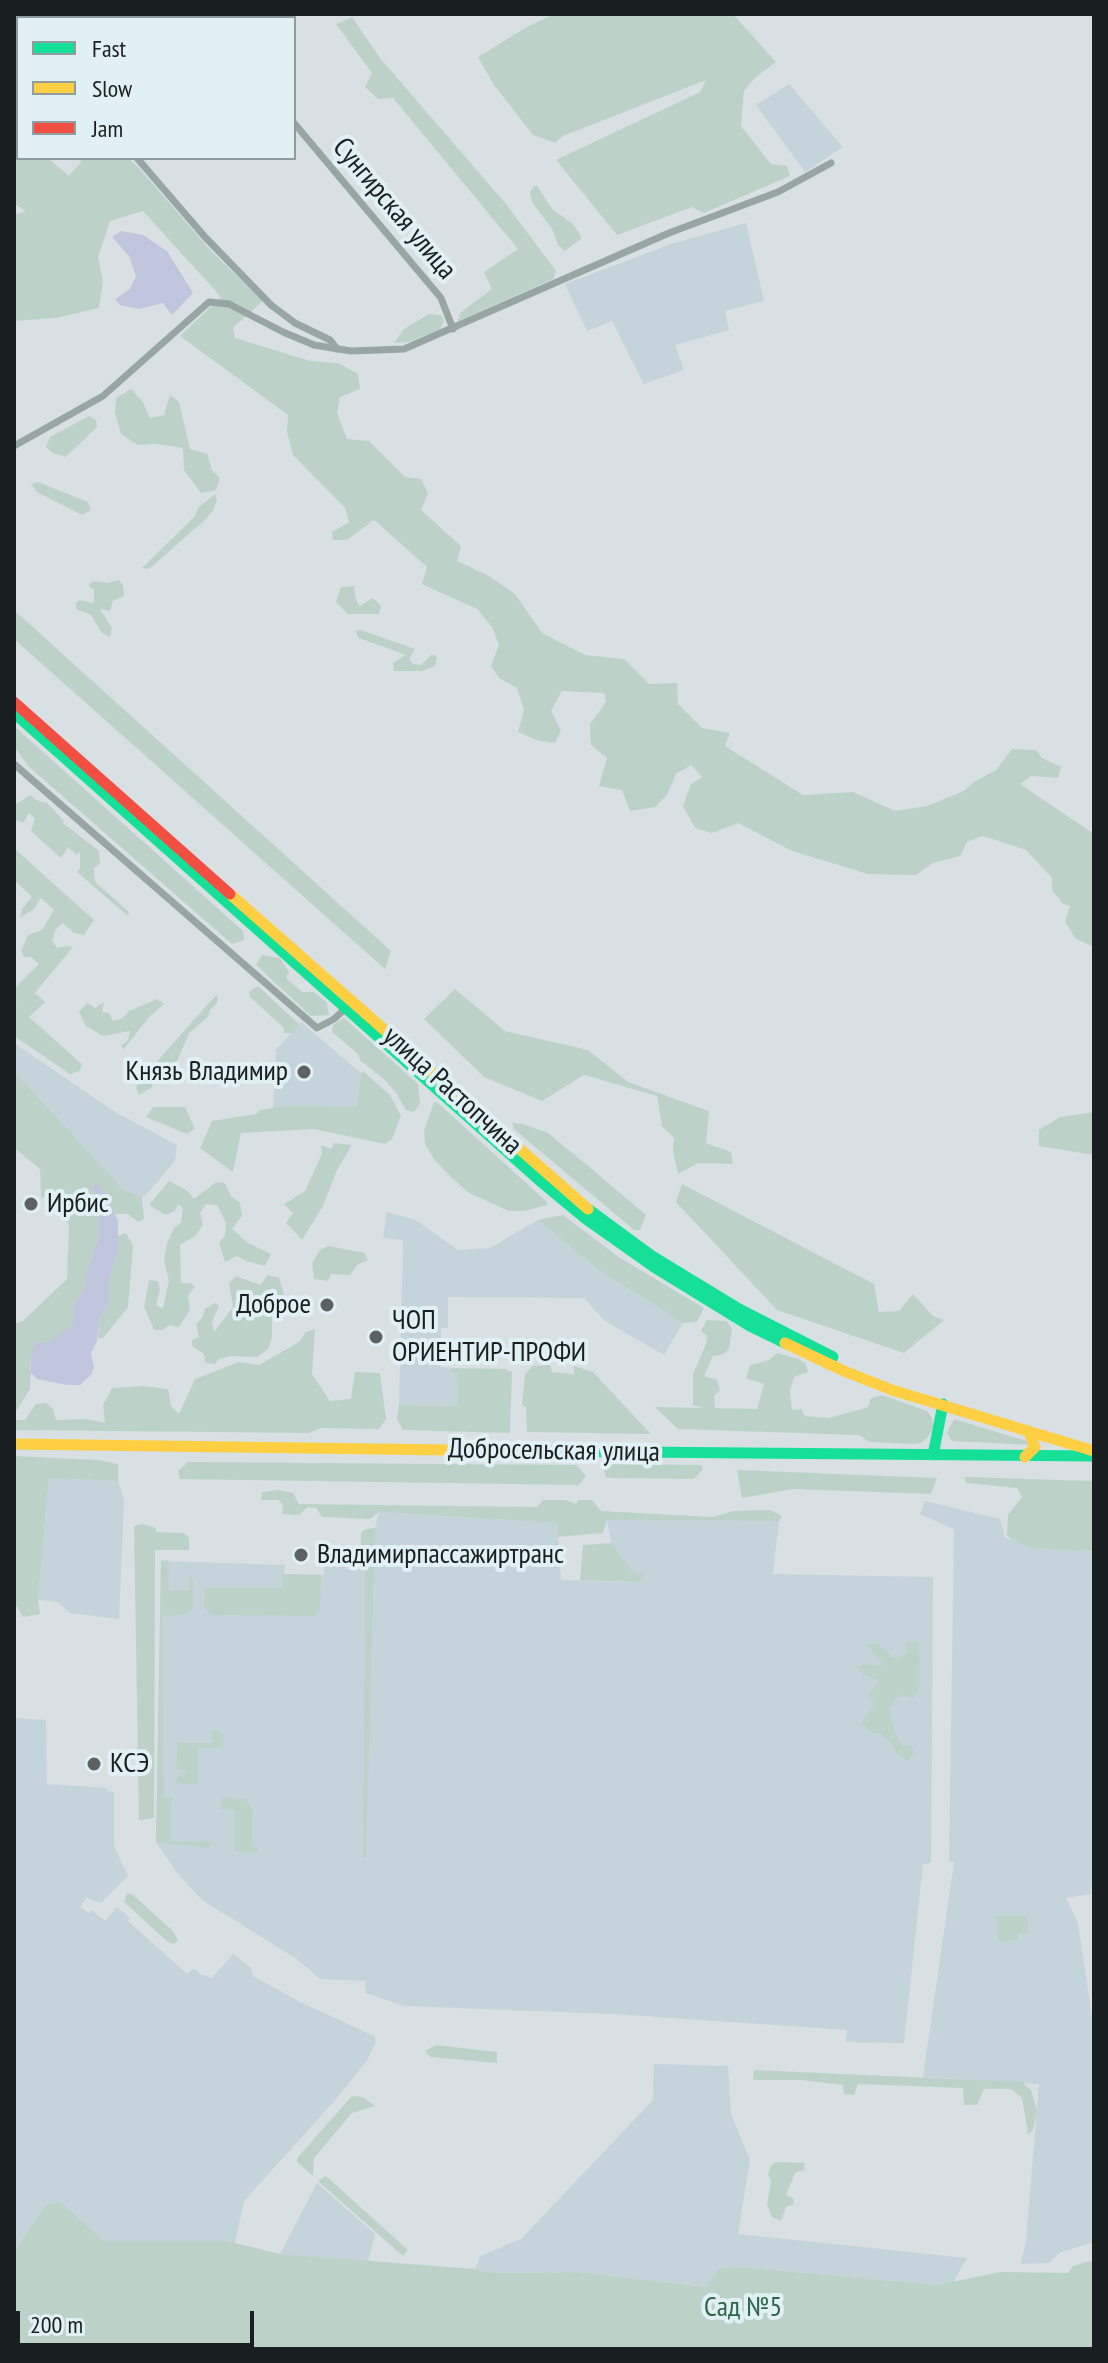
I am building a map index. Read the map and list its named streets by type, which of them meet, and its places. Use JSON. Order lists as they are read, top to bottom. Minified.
{"streets":{"main road":["улица Растопчина","Добросельская улица"],"street":["Сунгирская улица"]},"crossings":[["улица Растопчина","Добросельская улица"]],"parks":["Сад №5"],"places":["Князь Владимир","Ирбис","Доброе","ЧОП ОРИЕНТИР-ПРОФИ","Владимирпассажиртранс","КСЭ"],"legend":["Fast","Slow","Jam"],"scale_bar":"200 m"}
